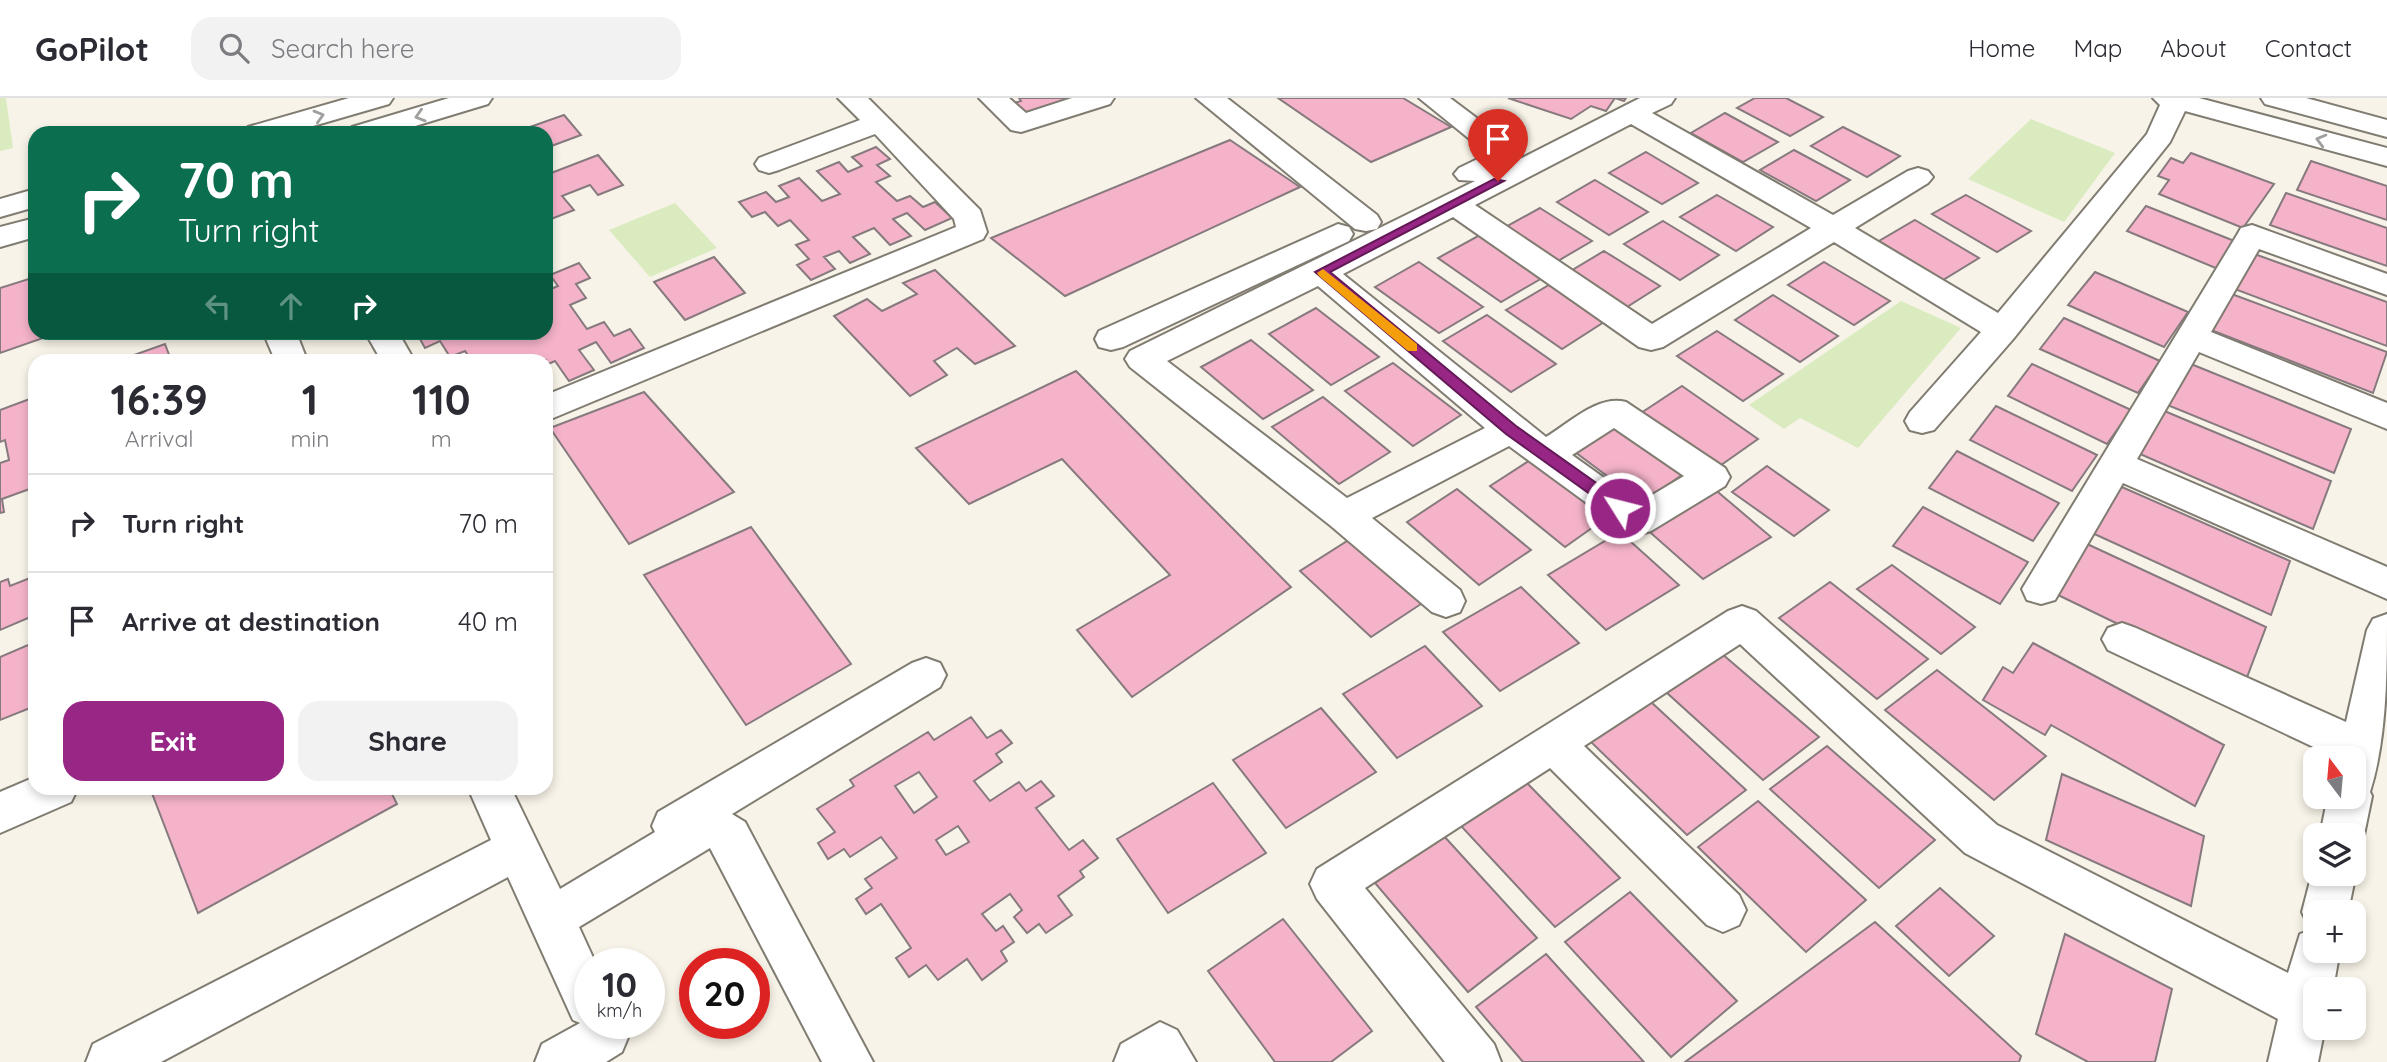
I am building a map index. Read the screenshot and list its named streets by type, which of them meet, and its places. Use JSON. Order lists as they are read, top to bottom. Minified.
{"north":"top","page":{"header":"GoPilot","search":"Search here","nav":["Home","Map","About","Contact"],"turn":["70 m","Turn right"],"eta":["16:39","Arrival","1","min","110","m"],"list":[{"name":"Turn right","value":"70 m"},{"name":"Arrive at destination","value":"40 m"}],"buttons":["Exit","Share"],"map_buttons":["+","−"],"speed":"10 km/h","limit":"20"}}
